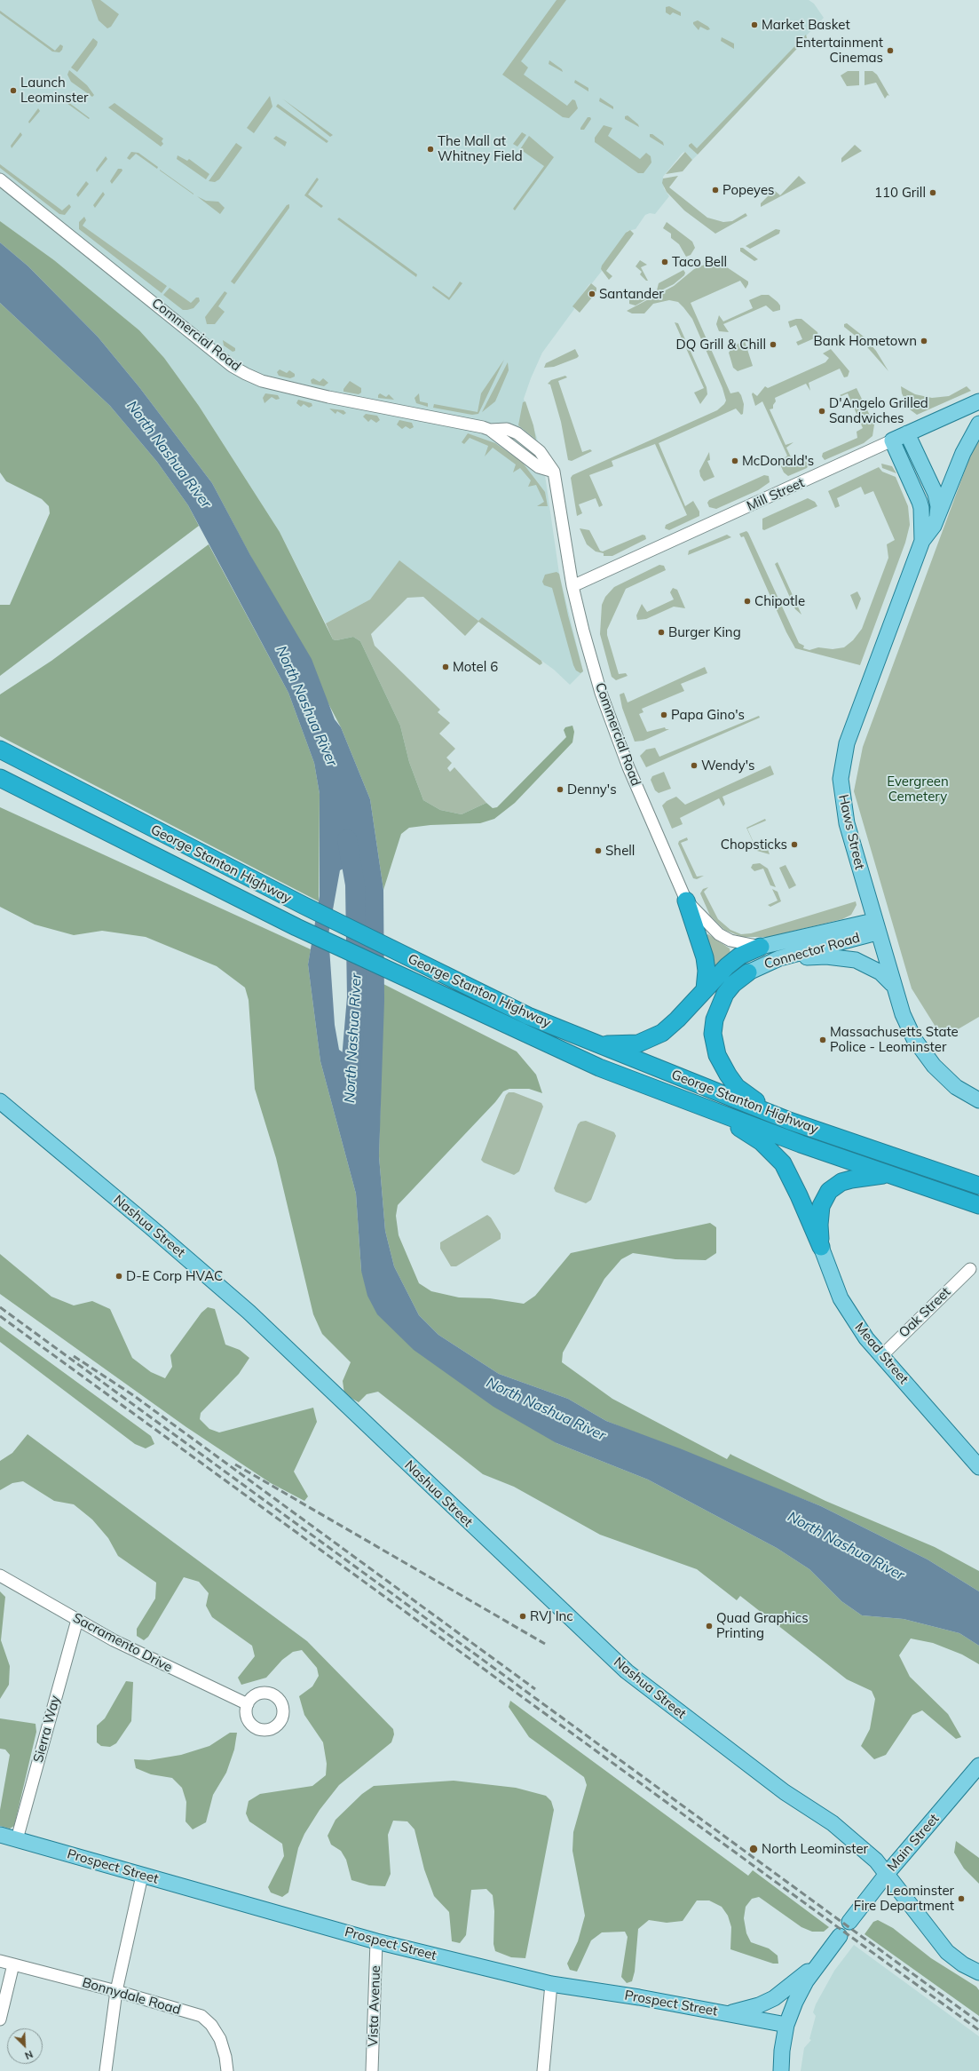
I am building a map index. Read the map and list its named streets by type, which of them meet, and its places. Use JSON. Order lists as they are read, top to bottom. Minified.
{"streets":{"highway":["George Stanton Highway"],"main road":["Mill Street","Haws Street","Connector Road","Nashua Street","Mead Street","Main Street","Prospect Street"],"street":["Commercial Road","Oak Street","Sacramento Drive","Sierra Way","Bonnydale Road","Vista Avenue"]},"crossings":[["Commercial Road","Mill Street"],["Commercial Road","Connector Road"],["Mill Street","Haws Street"],["Haws Street","Connector Road"],["Nashua Street","Main Street"],["Oak Street","Mead Street"],["Sacramento Drive","Sierra Way"],["Sierra Way","Prospect Street"],["Prospect Street","Vista Avenue"]],"water":["North Nashua River"],"parks":["Evergreen Cemetery"],"places":["Market Basket","Entertainment Cinemas","Launch Leominster","The Mall at Whitney Field","Popeyes","110 Grill","Taco Bell","Santander","Bank Hometown","DQ Grill & Chill","D'Angelo Grilled Sandwiches","McDonald's","Chipotle","Burger King","Motel 6","Papa Gino's","Wendy's","Denny's","Chopsticks","Shell","Massachusetts State Police - Leominster","D-E Corp HVAC","RVJ Inc","Quad Graphics Printing","North Leominster","Leominster Fire Department"],"north":"bottom right"}
